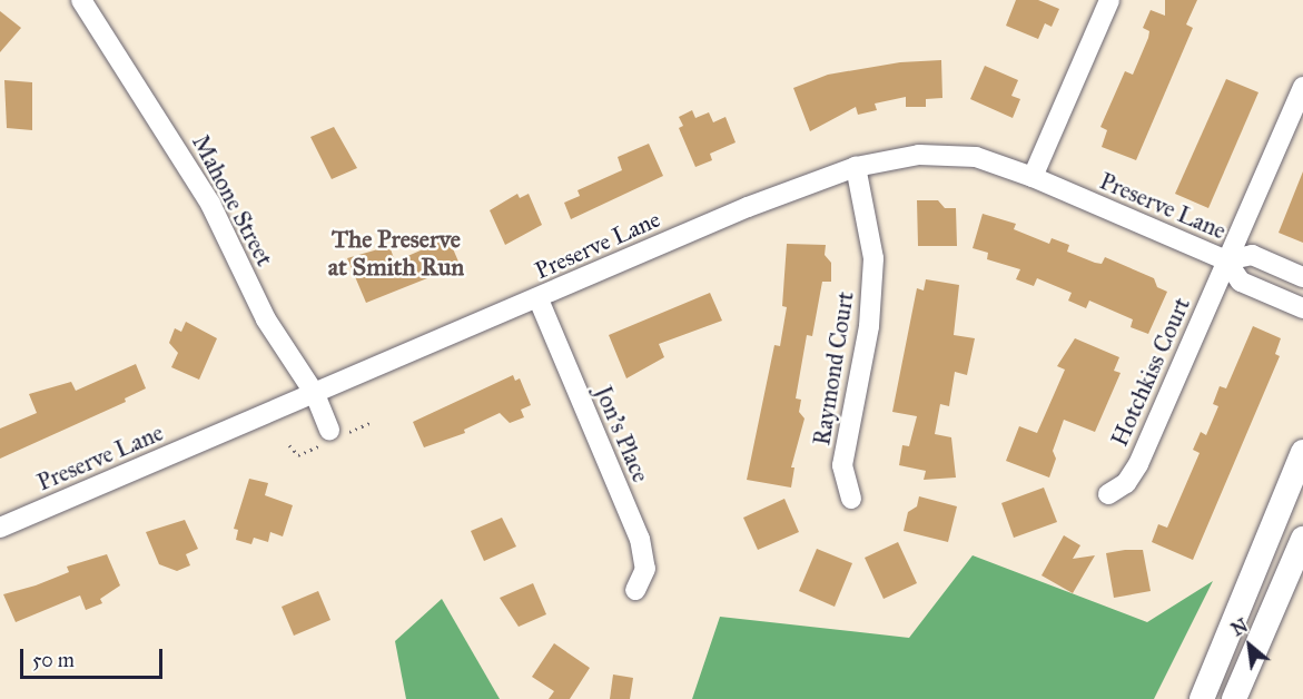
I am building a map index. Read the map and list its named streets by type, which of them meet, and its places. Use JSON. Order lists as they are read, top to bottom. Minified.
{"streets":{"street":["Mahone Street","Preserve Lane","Raymond Court","Hotchkiss Court","Jon's Place"]},"crossings":[["Mahone Street","Preserve Lane"],["Preserve Lane","Raymond Court"],["Preserve Lane","Hotchkiss Court"],["Preserve Lane","Jon's Place"]],"districts":["The Preserve at Smith Run"],"scale_bar":"50 m","north":"top left"}
